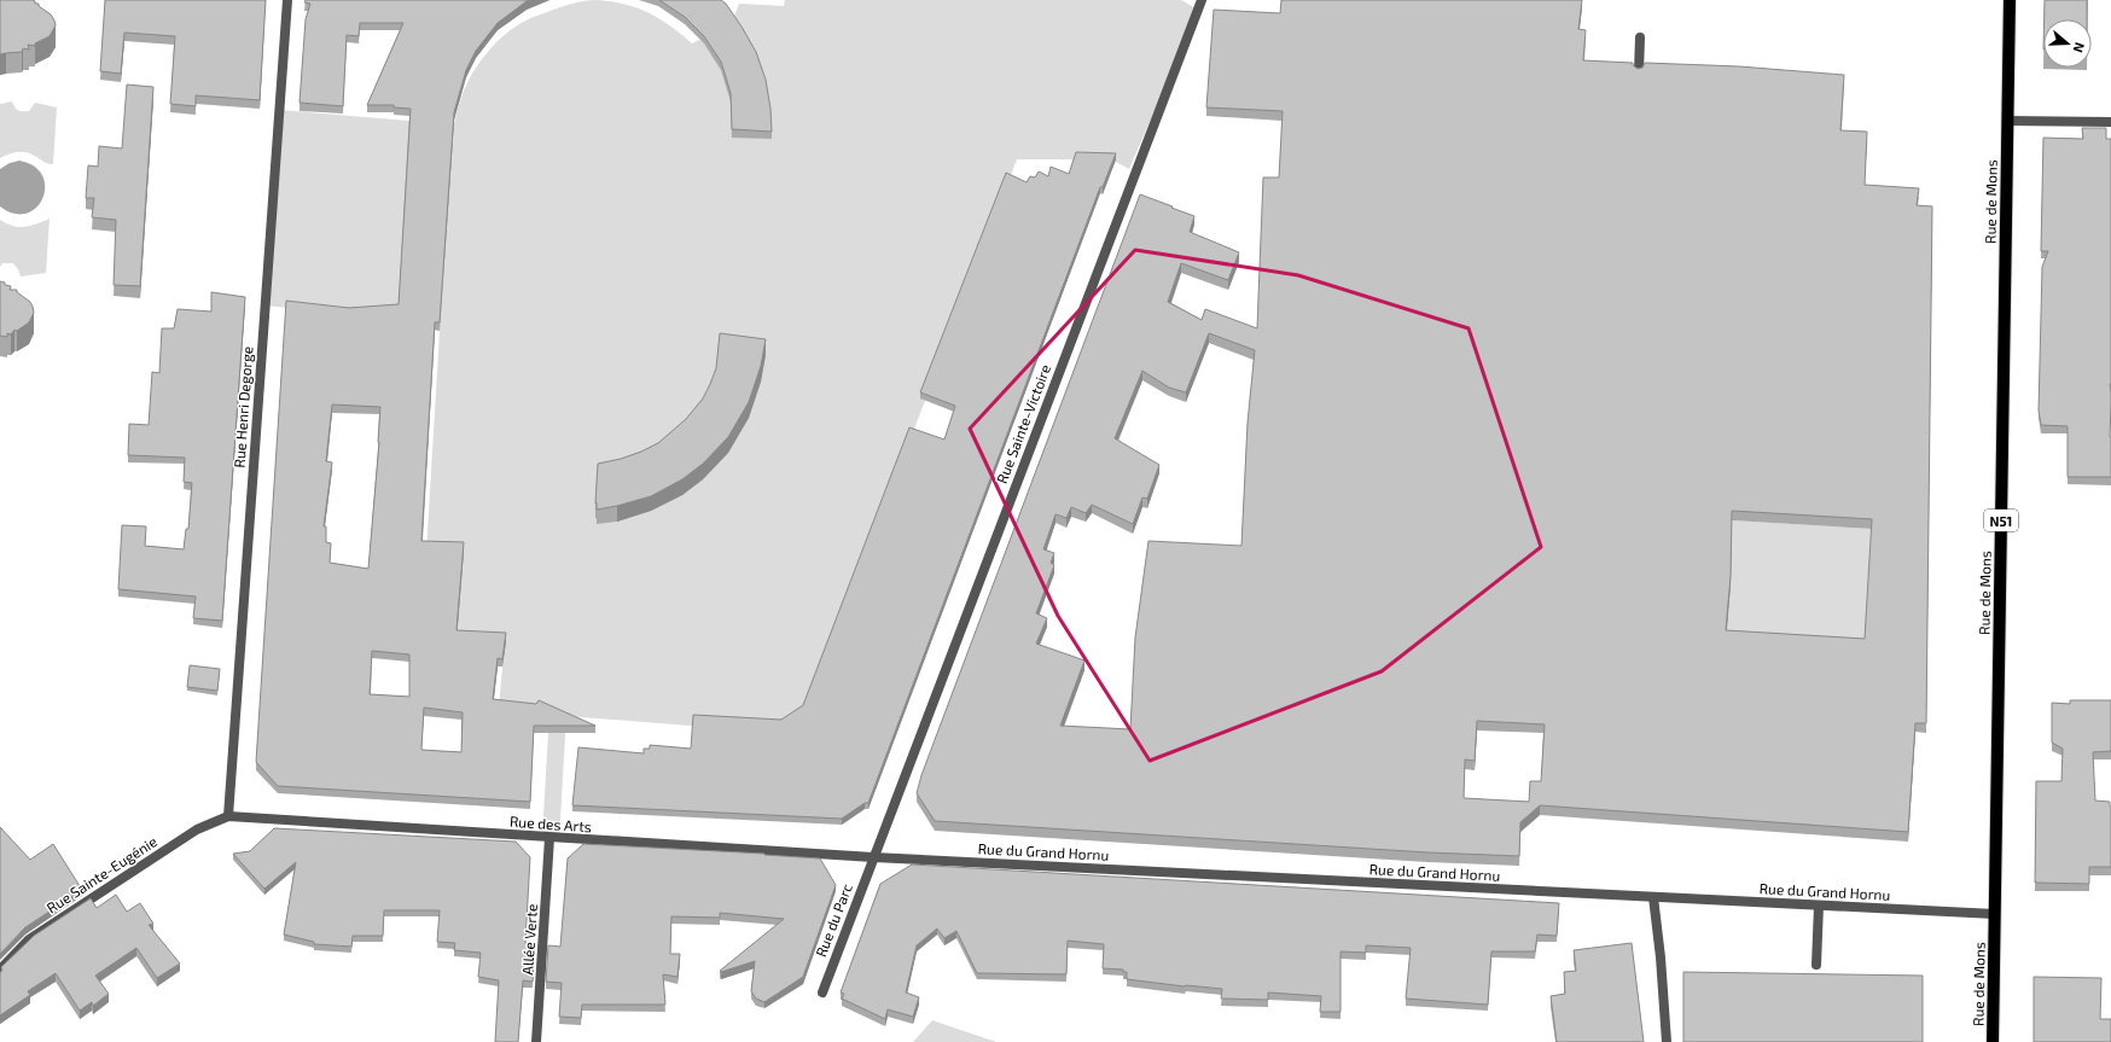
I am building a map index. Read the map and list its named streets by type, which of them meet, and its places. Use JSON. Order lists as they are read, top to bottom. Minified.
{"streets":{"main road":["Rue de Mons","N51"],"street":["Rue Henri Degorge","Rue Sainte-Victoire","Rue des Arts","Rue du Grand Hornu","Rue Sainte-Eugénie","Rue du Parc","Allée Verte"]},"crossings":[["Rue de Mons","Rue du Grand Hornu"],["Rue Henri Degorge","Rue des Arts"],["Rue Henri Degorge","Rue Sainte-Eugénie"],["Rue Sainte-Victoire","Rue des Arts"],["Rue Sainte-Victoire","Rue du Grand Hornu"],["Rue Sainte-Victoire","Rue du Parc"],["Rue des Arts","Rue du Grand Hornu"],["Rue des Arts","Rue Sainte-Eugénie"],["Rue des Arts","Rue du Parc"],["Rue des Arts","Allée Verte"],["Rue du Grand Hornu","Rue du Parc"]],"north":"right"}
